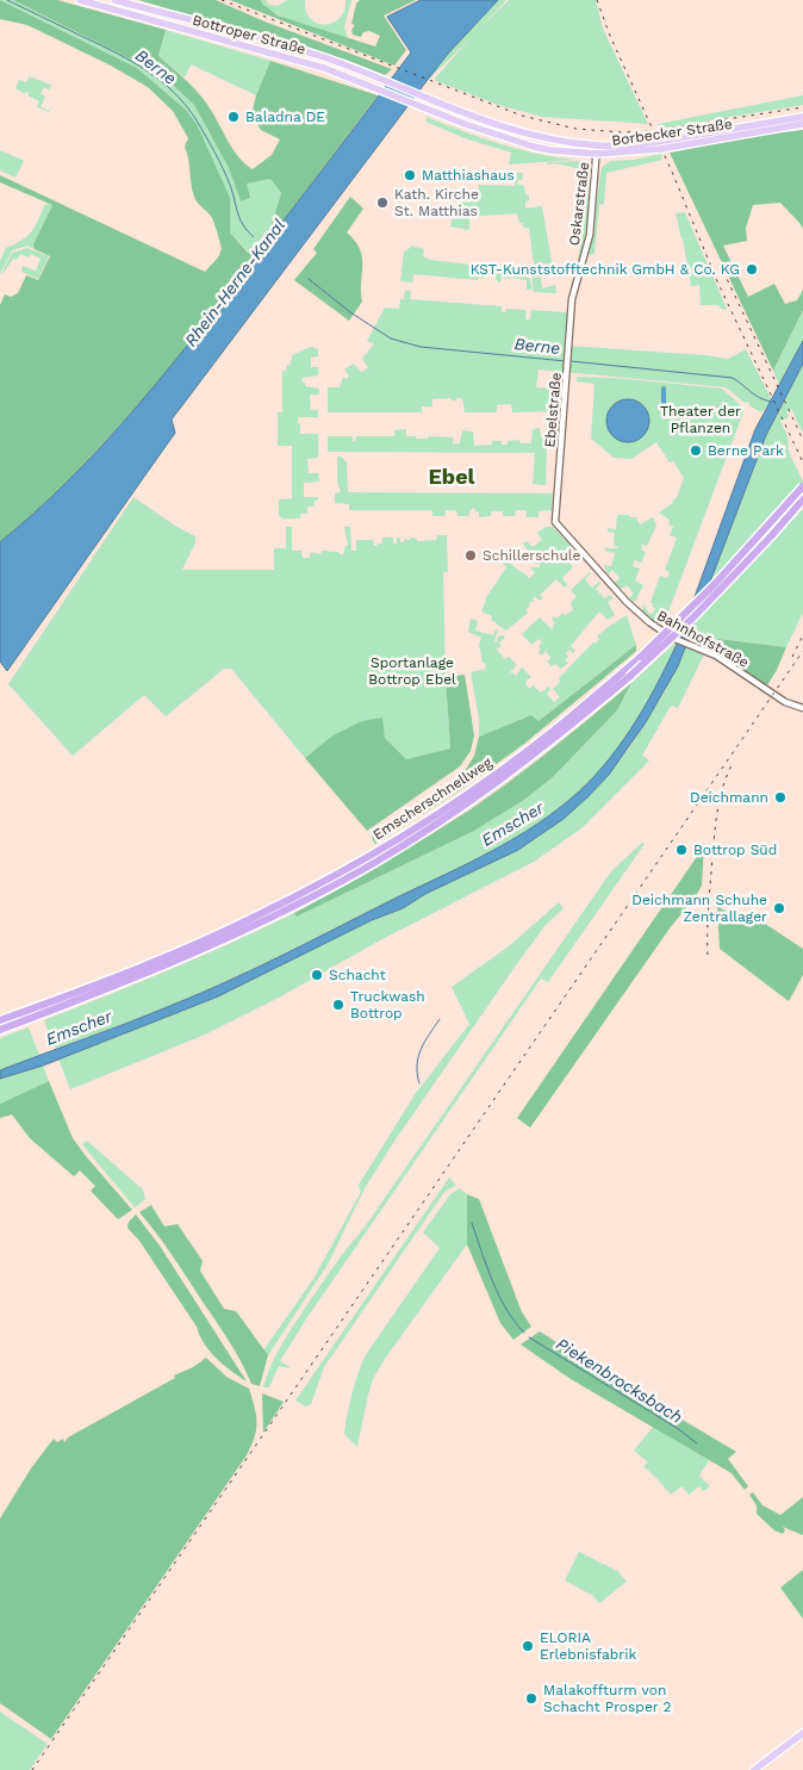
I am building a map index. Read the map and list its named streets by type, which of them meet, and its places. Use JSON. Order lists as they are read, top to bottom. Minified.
{"streets":{"highway":["Emscherschnellweg"],"main road":["Bottroper Straße","Borbecker Straße"],"street":["Oskarstraße","Ebelstraße","Bahnhofstraße"]},"crossings":[["Bottroper Straße","Borbecker Straße"],["Borbecker Straße","Oskarstraße"],["Oskarstraße","Ebelstraße"],["Ebelstraße","Bahnhofstraße"]],"districts":["Ebel"],"water":["Berne","Rhein-Herne-Kanal","Emscher","Piekenbrocksbach"],"parks":["Theater der Pflanzen","Sportanlage Bottrop Ebel"],"places":["Baladna DE","Matthiashaus","Kath. Kirche St. Matthias","KST-Kunststofftechnik GmbH & Co. KG","Berne Park","Schillerschule","Deichmann","Bottrop Süd","Deichmann Schuhe Zentrallager","Schacht","Truckwash Bottrop","ELORIA Erlebnisfabrik","Malakoffturm von Schacht Prosper 2"]}
